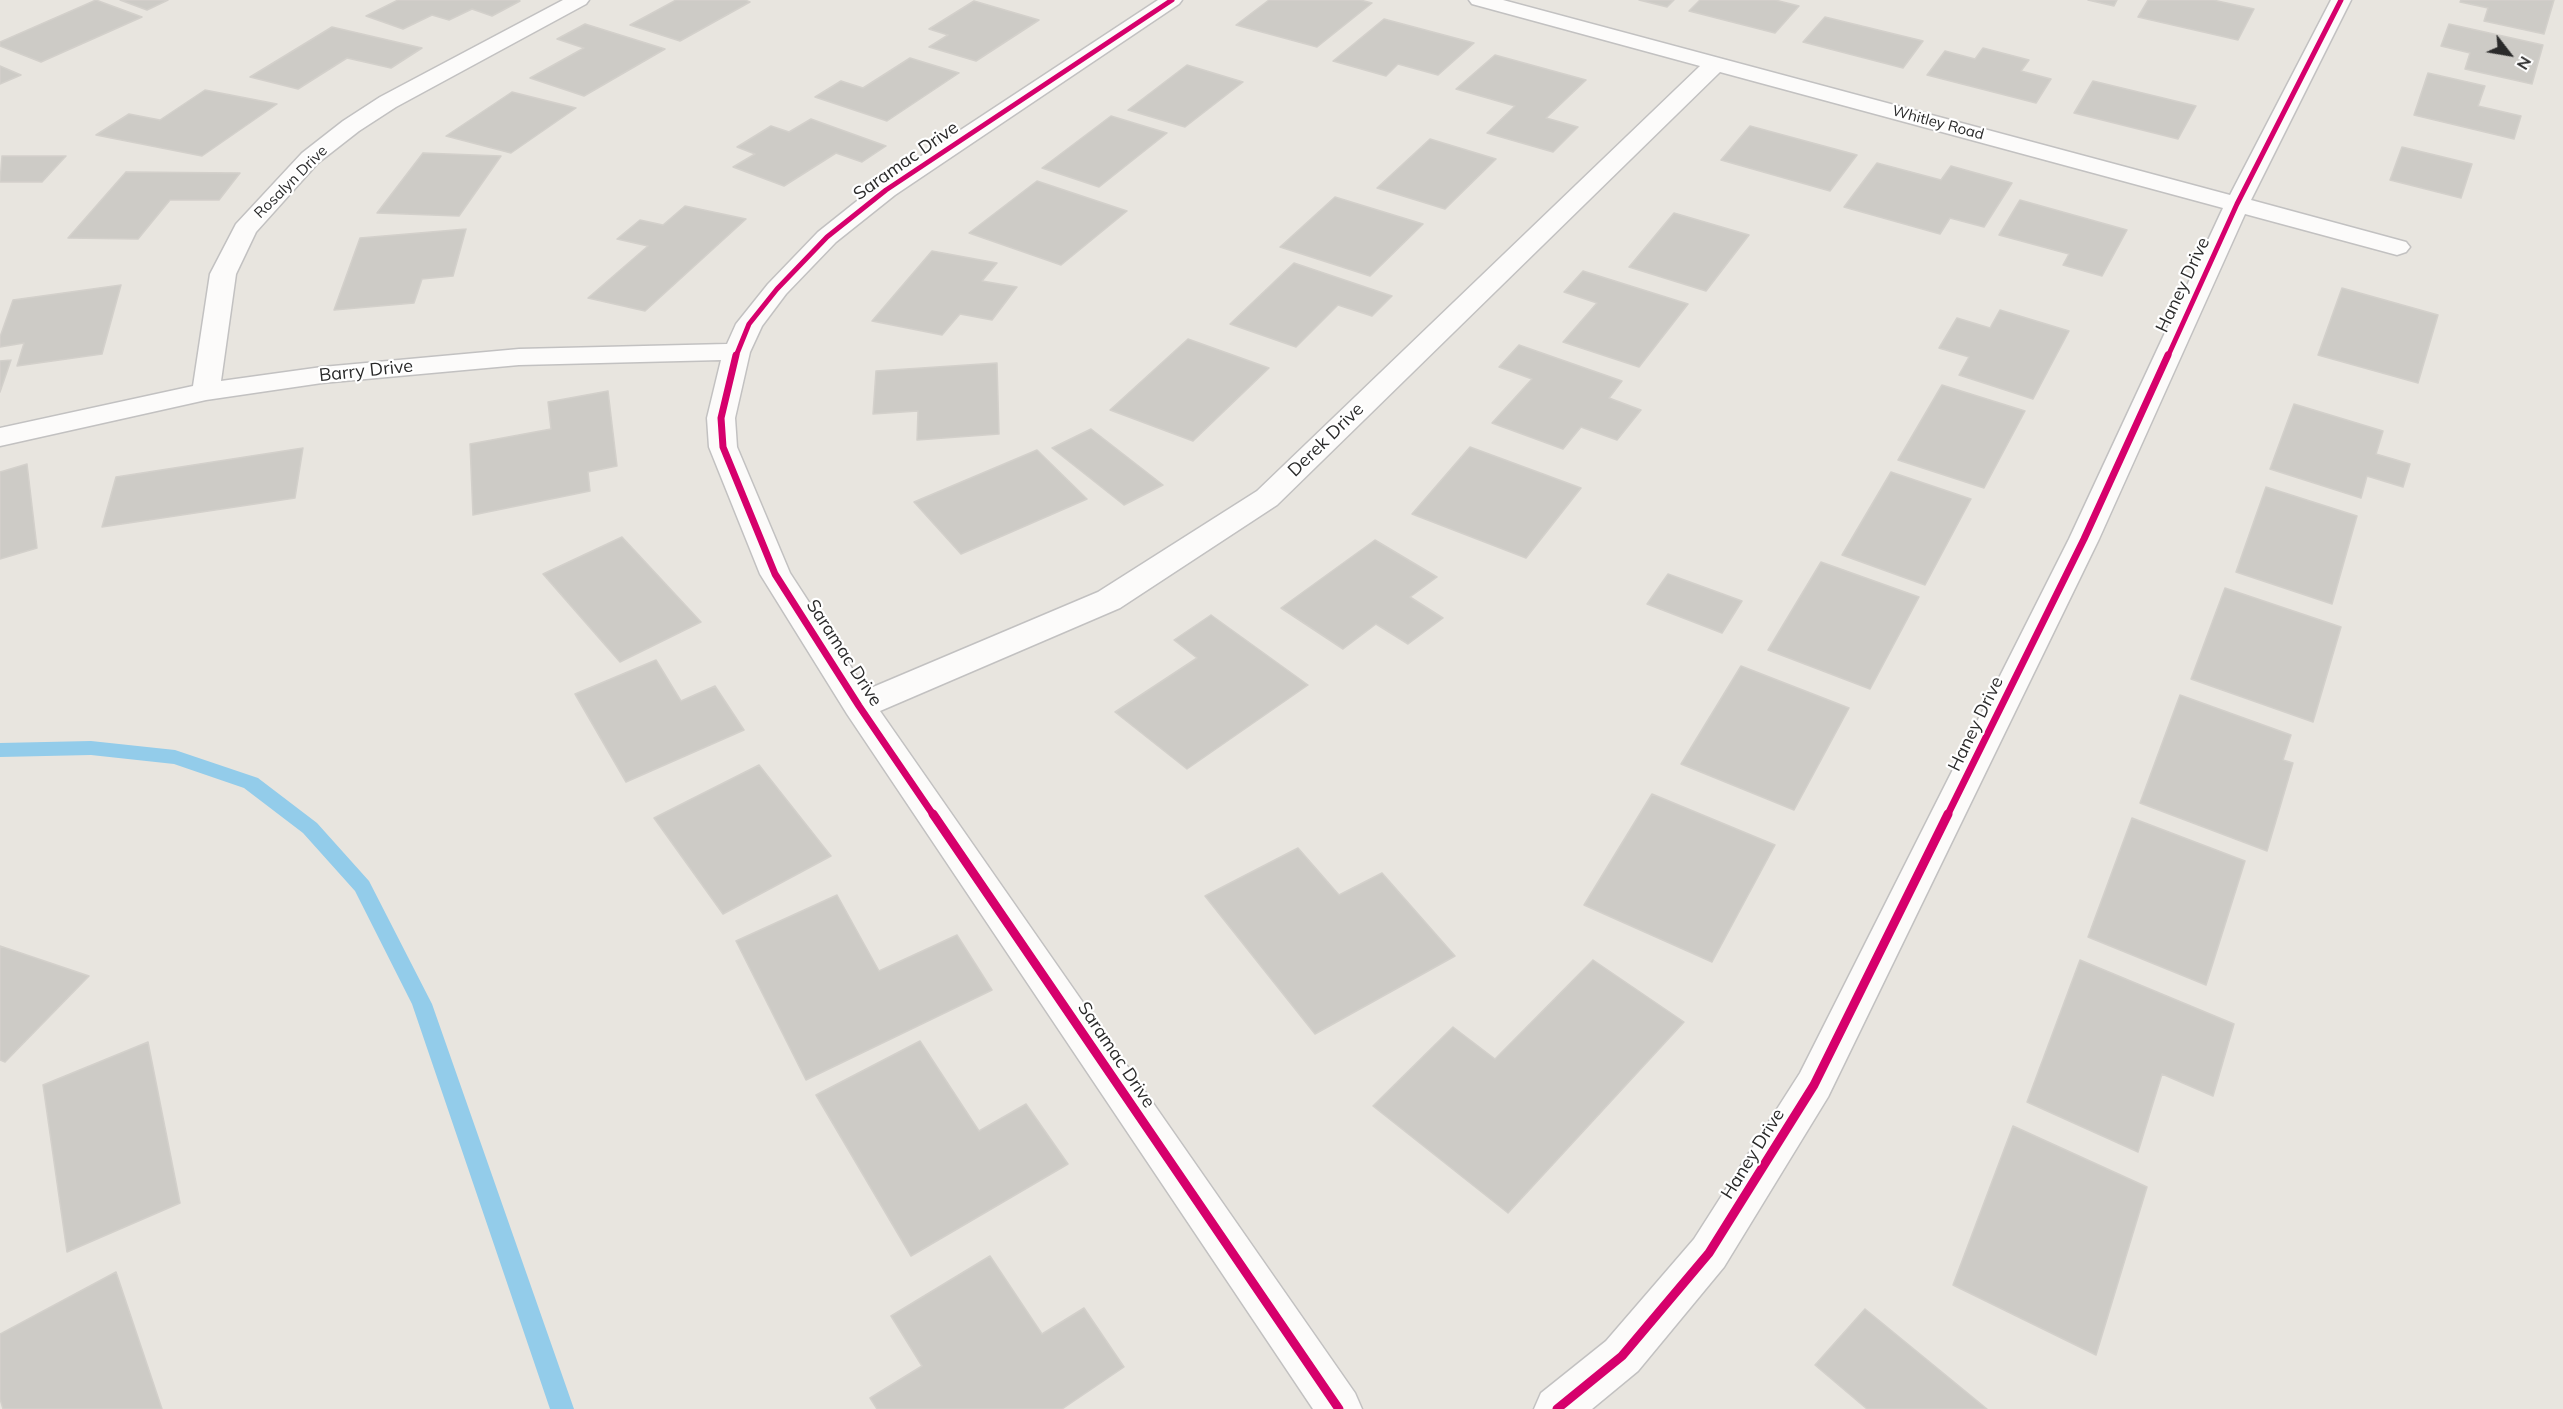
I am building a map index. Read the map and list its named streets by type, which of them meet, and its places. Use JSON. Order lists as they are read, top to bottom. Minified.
{"streets":{"street":["Whitley Road","Saramac Drive","Rosalyn Drive","Haney Drive","Barry Drive","Derek Drive"]},"crossings":[["Whitley Road","Haney Drive"],["Whitley Road","Derek Drive"],["Saramac Drive","Barry Drive"],["Saramac Drive","Derek Drive"],["Rosalyn Drive","Barry Drive"]],"north":"bottom right"}
